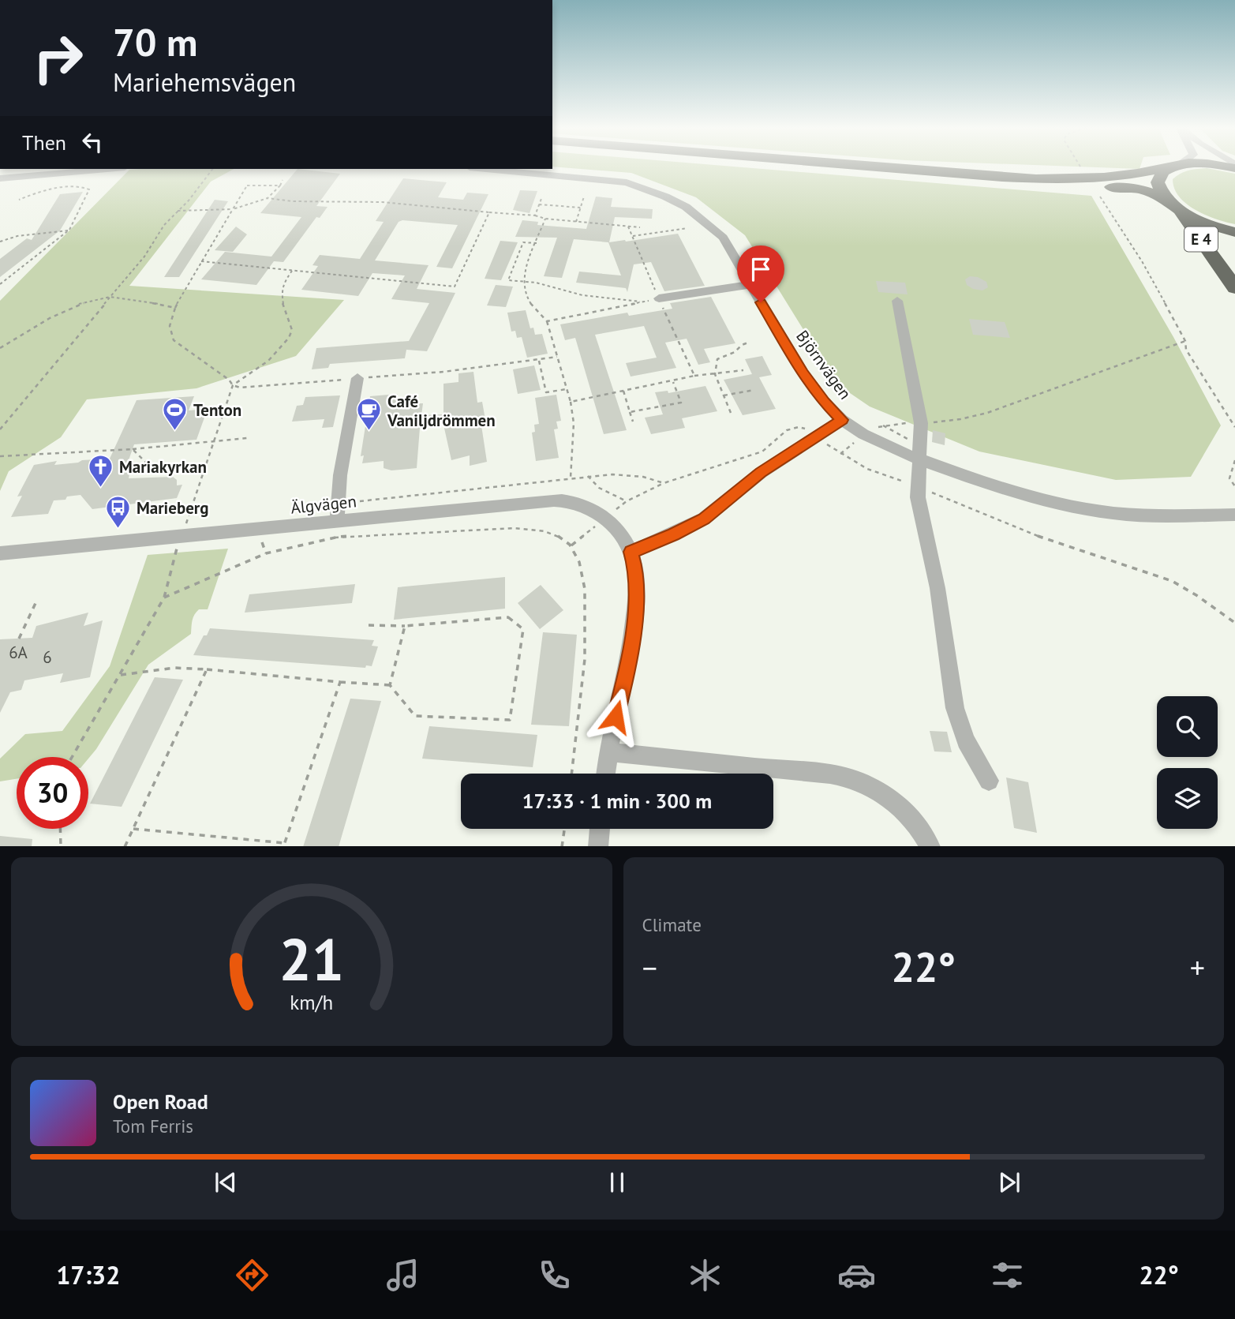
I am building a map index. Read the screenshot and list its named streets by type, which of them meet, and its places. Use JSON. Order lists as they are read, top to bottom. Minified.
{"streets":{"highway":["E 4"],"street":["Björnvägen","Älgvägen"]},"places":{"sports":["Tenton"],"cafe":["Café Vaniljdrömmen"],"church":["Mariakyrkan"],"bus stop":["Marieberg"]},"house_numbers":["6A","6"],"page":{"turn":["70 m","Mariehemsvägen"],"then":"Then","limit":"30","trip":"17:33 · 1 min · 300 m","tile":"Climate","heat":["−","22°","+"],"song":["Open Road","Tom Ferris"],"tabs":["17:32","22°"],"gauge":["21","km/h"]}}
